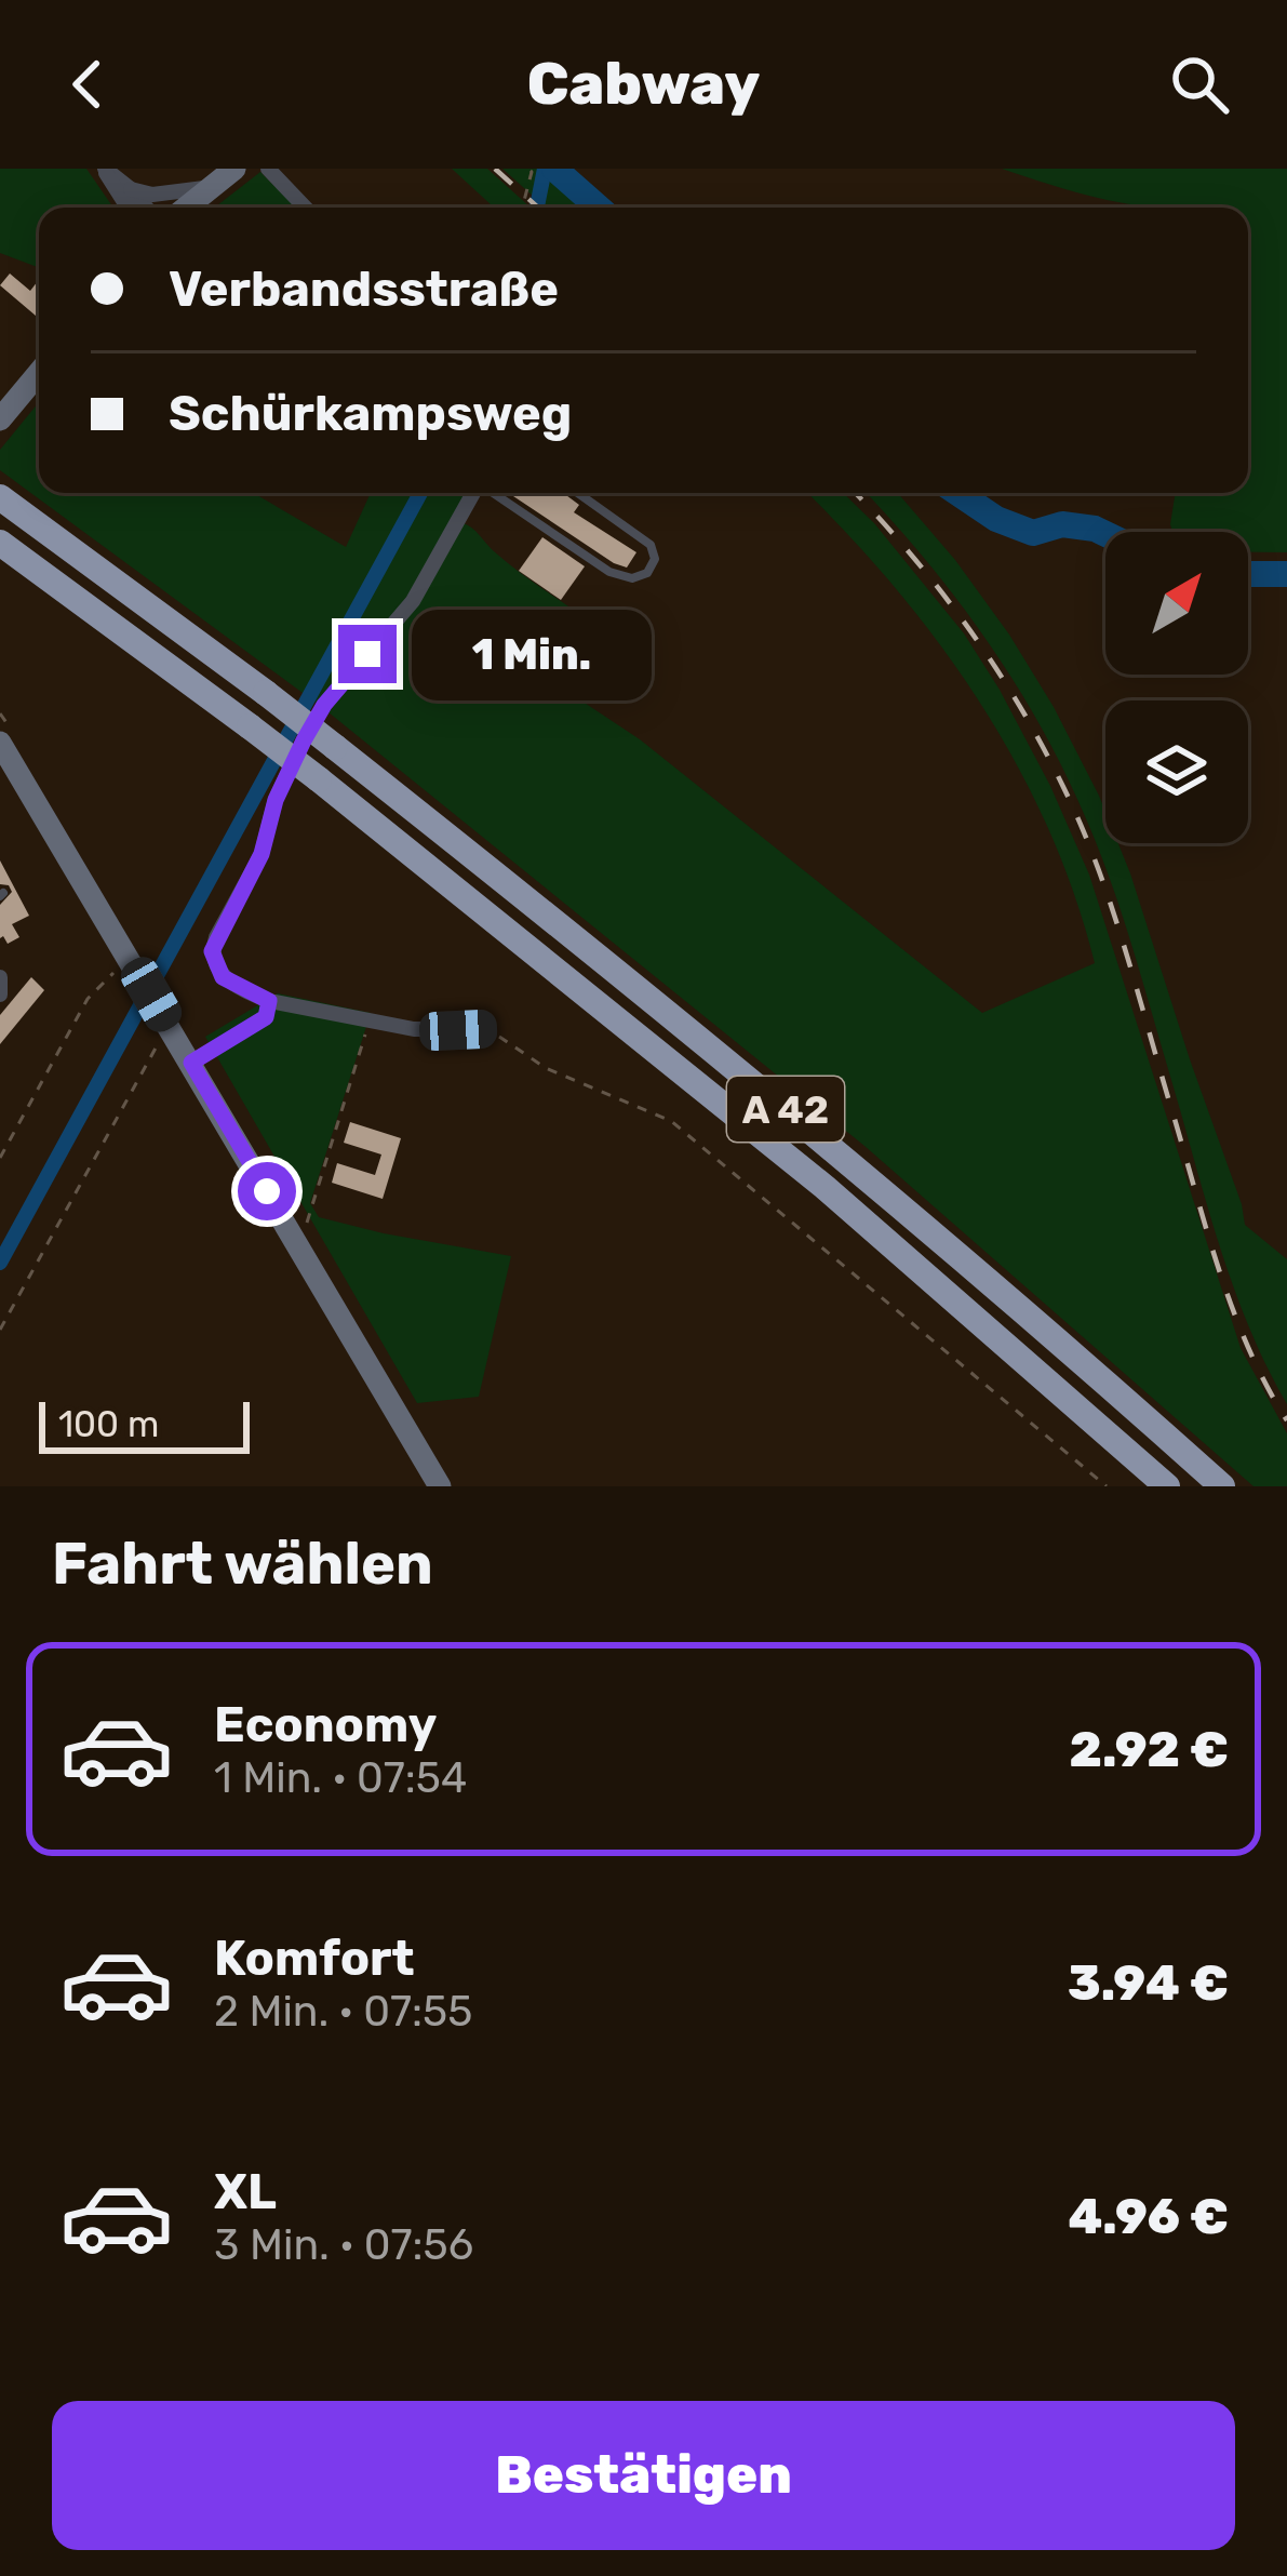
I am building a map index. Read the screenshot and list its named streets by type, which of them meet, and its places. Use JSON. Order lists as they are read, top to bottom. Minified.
{"streets":{"highway":["A 42"]},"scale_bar":"100 m","north":"top right","page":{"header":"Cabway","banner":["Verbandsstraße","Schürkampsweg"],"bubble":"1 Min.","scale":"100 m","heading":"Fahrt wählen","list":[{"name":"Economy","note":"1 Min. · 07:54","value":"2.92 €"},{"name":"Komfort","note":"2 Min. · 07:55","value":"3.94 €"},{"name":"XL","note":"3 Min. · 07:56","value":"4.96 €"}],"buttons":"Bestätigen"}}
